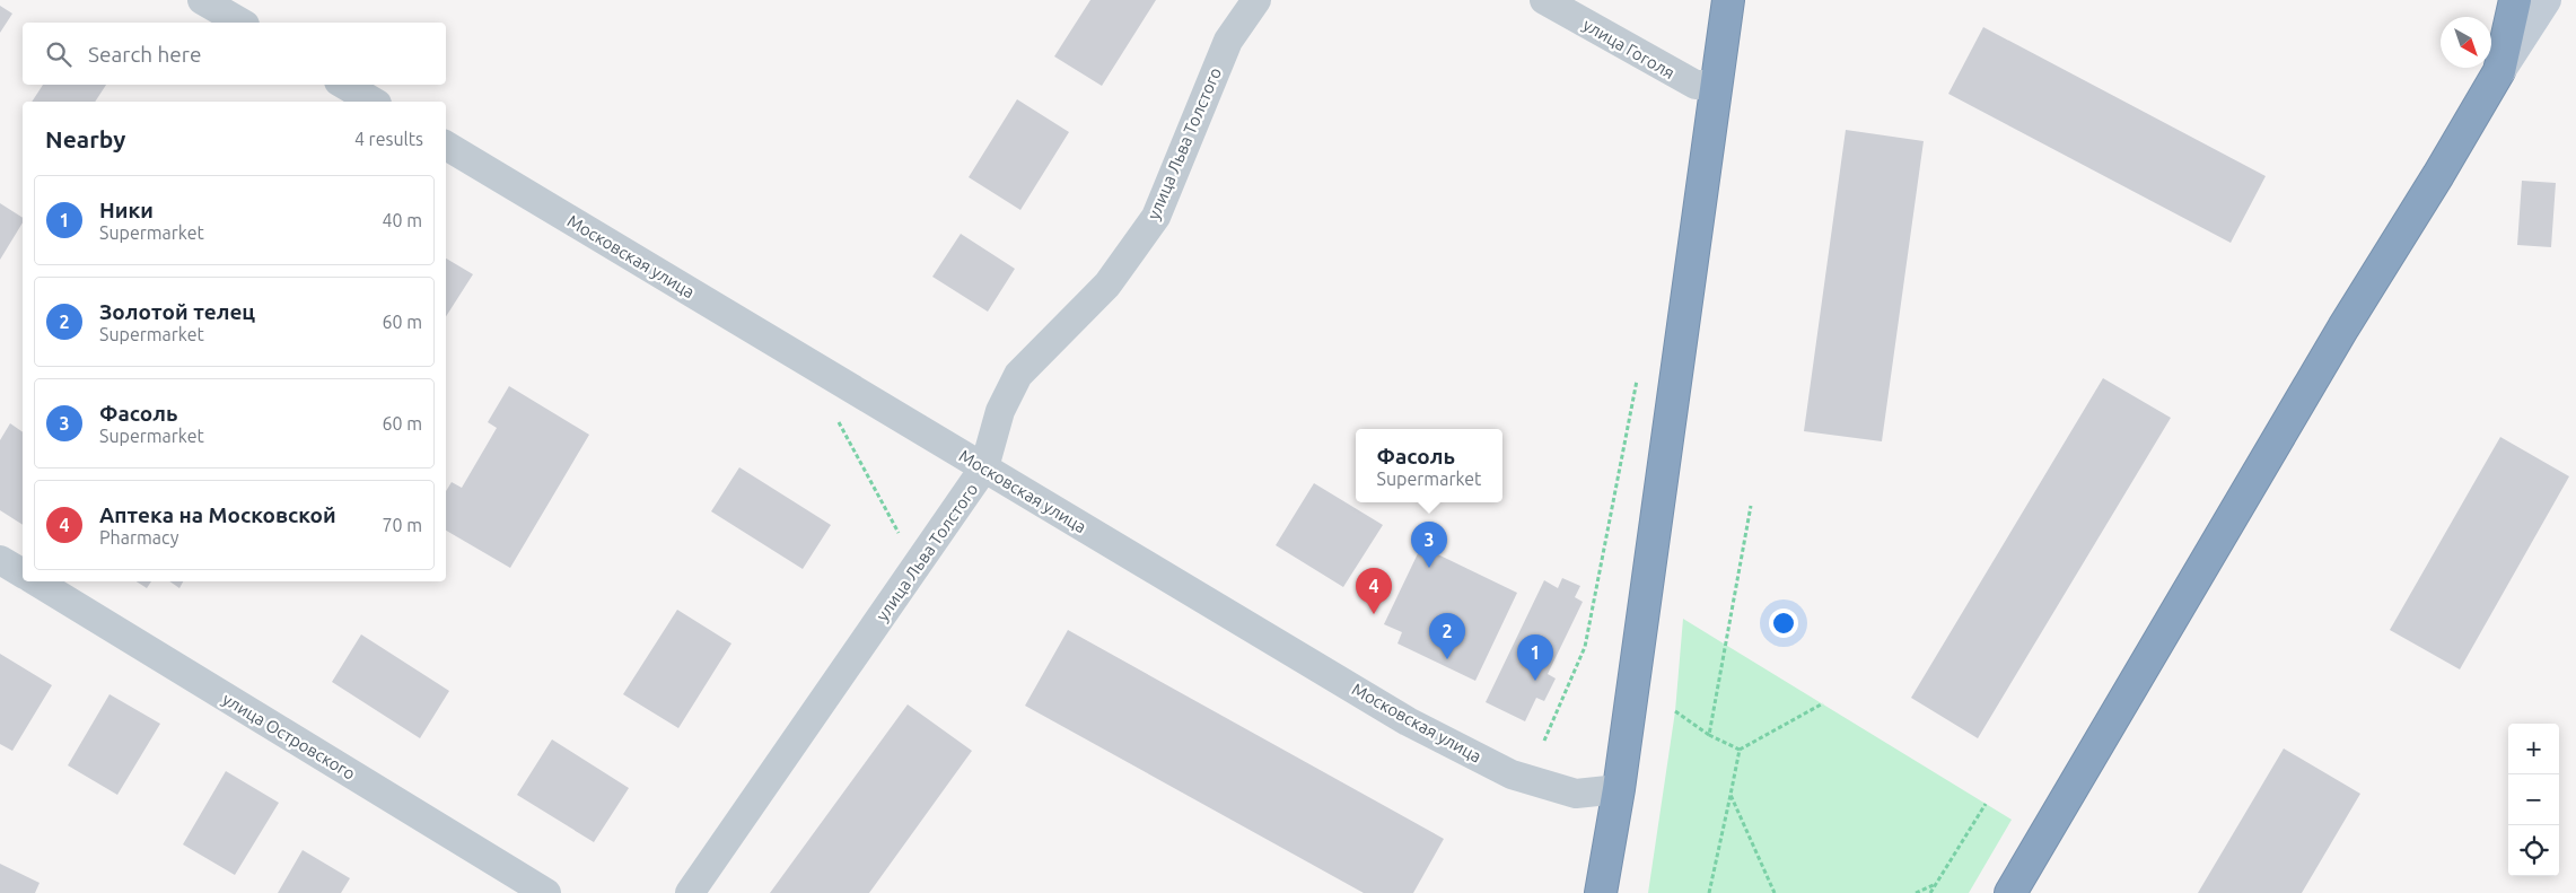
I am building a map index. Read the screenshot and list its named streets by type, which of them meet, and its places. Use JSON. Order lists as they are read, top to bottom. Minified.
{"streets":{"street":["улица Гоголя","улица Льва Толстого","Московская улица","улица Островского"]},"crossings":[["улица Льва Толстого","Московская улица"]],"north":"bottom right","page":{"search":"Search here","heading":["Nearby","4 results"],"list":[{"mark":"1","name":"Ники","note":"Supermarket","value":"40 m"},{"mark":"2","name":"Золотой телец","note":"Supermarket","value":"60 m"},{"mark":"3","name":"Фасоль","note":"Supermarket","value":"60 m"},{"mark":"4","name":"Аптека на Московской","note":"Pharmacy","value":"70 m"}],"popup":["Фасоль","Supermarket"],"pins":["3","4","2","1"],"map_buttons":["+","−"]}}
